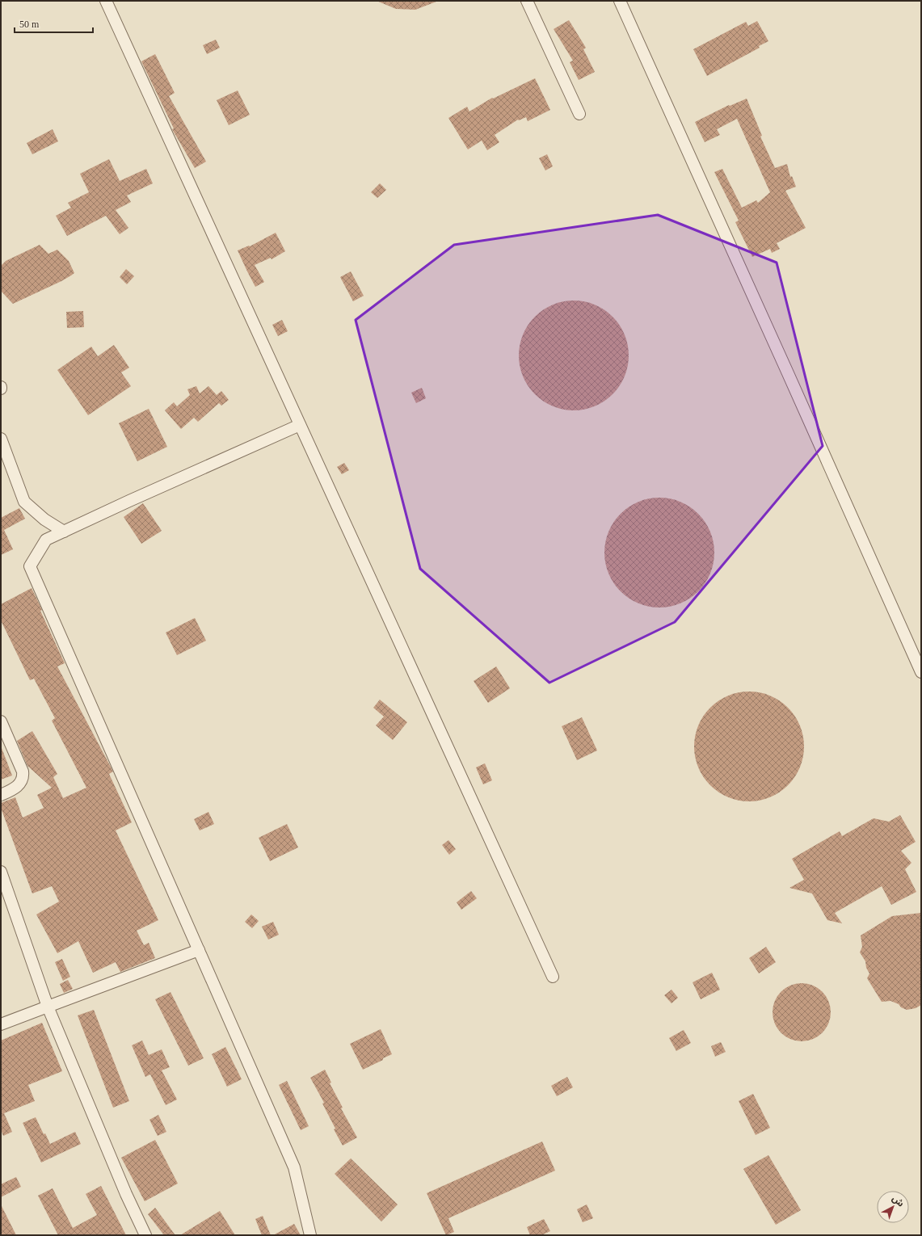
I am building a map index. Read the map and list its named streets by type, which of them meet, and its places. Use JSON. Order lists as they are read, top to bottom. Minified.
{"scale_bar":"50 m","north":"top right"}
